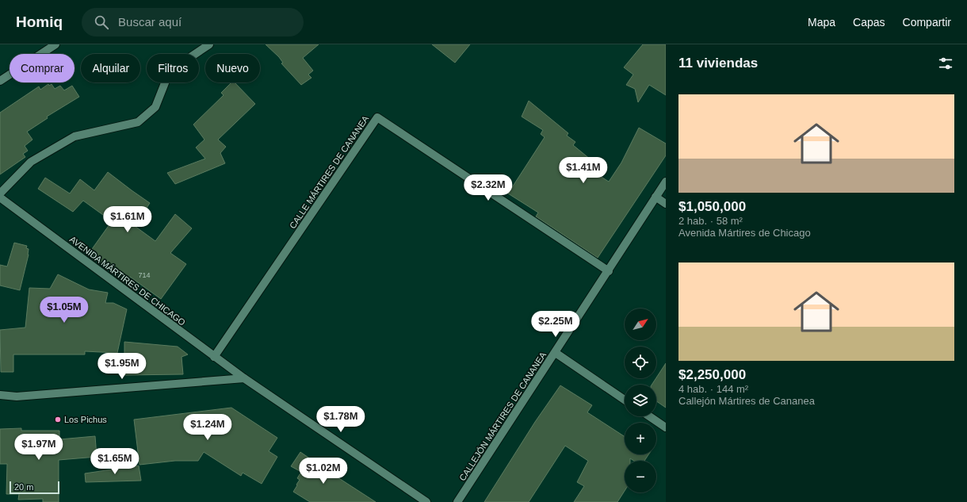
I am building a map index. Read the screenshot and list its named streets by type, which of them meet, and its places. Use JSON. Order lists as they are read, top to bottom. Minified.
{"streets":{"street":["CALLE MÁRTIRES DE CANANEA","AVENIDA MÁRTIRES DE CHICAGO","CALLEJÓN MÁRTIRES DE CANANEA"]},"crossings":[["CALLE MÁRTIRES DE CANANEA","AVENIDA MÁRTIRES DE CHICAGO"],["CALLE MÁRTIRES DE CANANEA","CALLEJÓN MÁRTIRES DE CANANEA"]],"places":["Los Pichus"],"house_numbers":["714"],"scale_bar":"20 m","north":"top right","page":{"header":"Homiq","search":"Buscar aquí","nav":["Mapa","Capas","Compartir"],"heading":"11 viviendas","chip":["Comprar","Alquilar","Filtros","Nuevo"],"list":[{"name":"$1,050,000","note":"2 hab. · 58 m² · Avenida Mártires de Chicago"},{"name":"$2,250,000","note":"4 hab. · 144 m² · Callejón Mártires de Cananea"}],"price":["$1.41M","$2.32M","$1.61M","$1.05M","$2.25M","$1.95M","$1.78M","$1.24M","$1.97M","$1.65M","$1.02M"],"map_buttons":["+","−"],"scale":"20 m"}}
